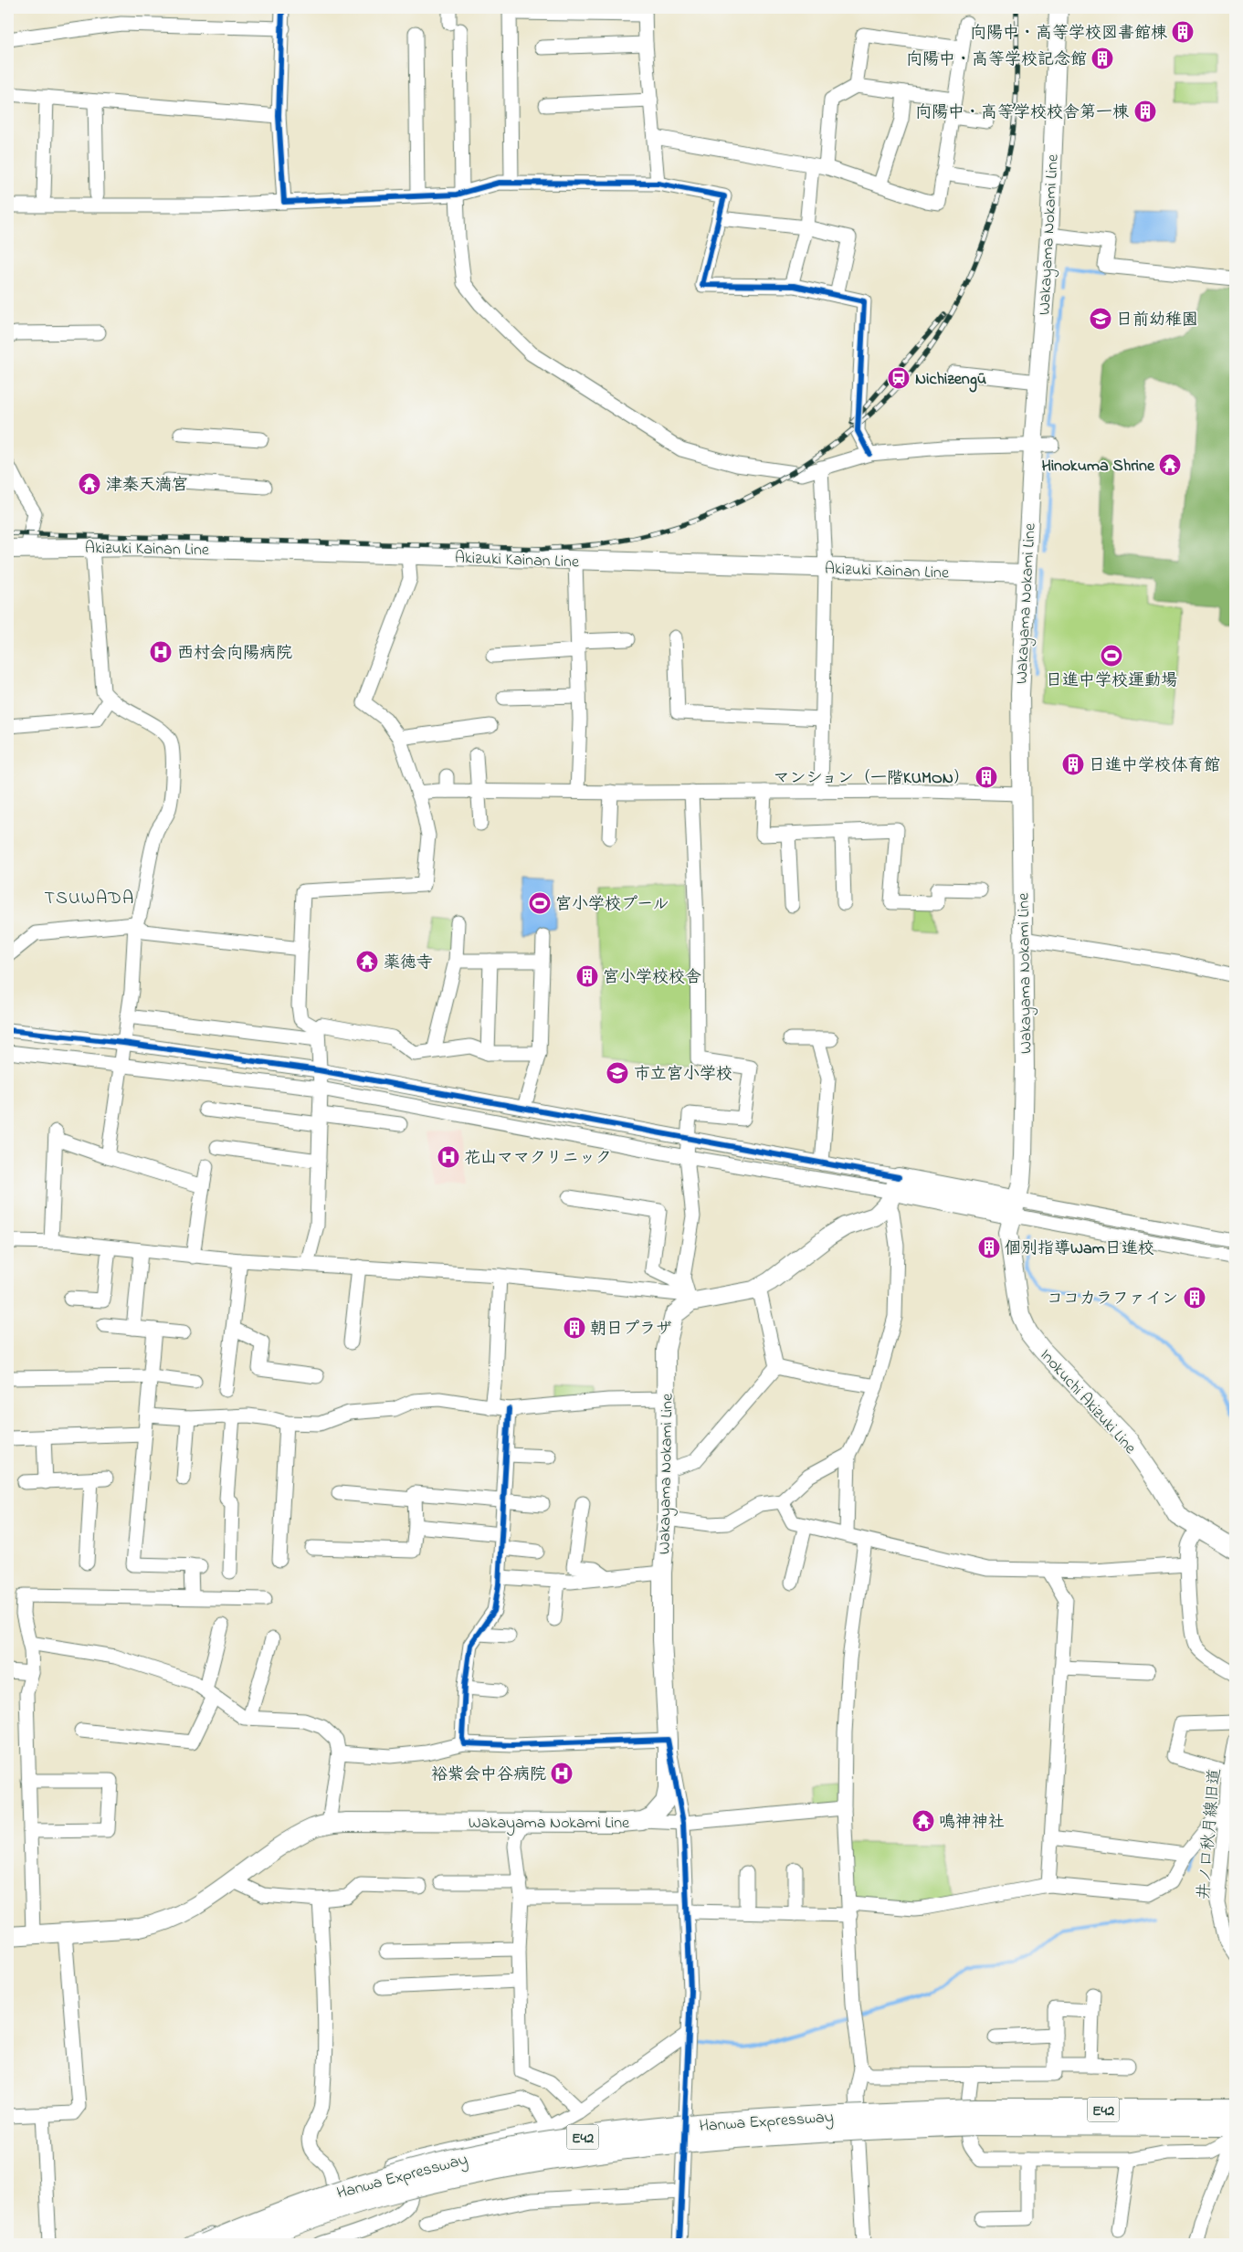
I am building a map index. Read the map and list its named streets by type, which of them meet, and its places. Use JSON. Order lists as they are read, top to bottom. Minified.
{"streets":{"highway":["E42","Hanwa Expressway"],"main road":["Wakayama Nokami Line","Akizuki Kainan Line","Inokuchi Akizuki Line"],"street":["井ノ口秋月線旧道"]},"crossings":[["Wakayama Nokami Line","Akizuki Kainan Line"],["Wakayama Nokami Line","Inokuchi Akizuki Line"]],"districts":["TSUWADA"],"places":{"building":["向陽中・高等学校図書館棟","向陽中・高等学校記念館","向陽中・高等学校校舎第一棟","日進中学校体育館","マンション（一階KUMON）","宮小学校校舎","個別指導Wam日進校","ココカラファイン","朝日プラザ"],"school or university":["日前幼稚園","市立宮小学校"],"station":["Nichizengū"],"temple":["Hinokuma Shrine","津秦天満宮","薬徳寺","鳴神神社"],"hospital":["西村会向陽病院","花山ママクリニック","裕紫会中谷病院"],"sports":["日進中学校運動場","宮小学校プール"]}}
